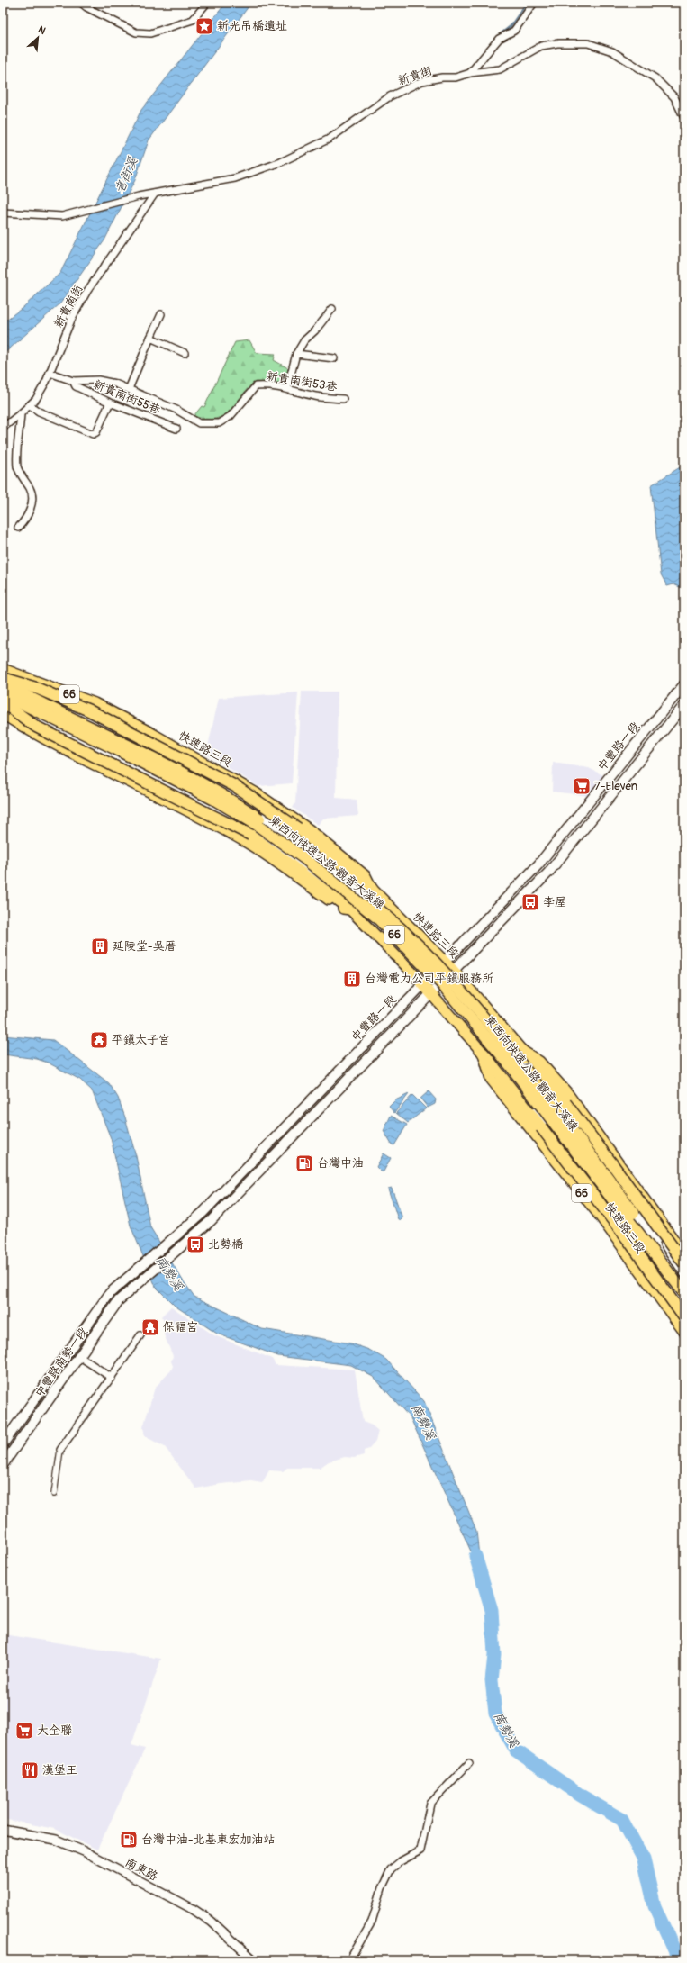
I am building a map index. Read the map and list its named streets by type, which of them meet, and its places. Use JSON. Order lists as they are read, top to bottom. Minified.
{"streets":{"highway":["66","東西向快速公路 觀音大溪線"],"main road":["中豐路一段","快速路三段","中豐路南勢一段"],"street":["新貴街","新貴南街","新貴南街53巷","新貴南街55巷","南東路"]},"crossings":[["新貴街","新貴南街"],["新貴南街","新貴南街53巷"],["新貴南街53巷","新貴南街55巷"],["中豐路一段","快速路三段"]],"water":["老街溪","南勢溪"],"places":{"place":["新光吊橋遺址"],"supermarket":["7-Eleven","大全聯"],"bus stop":["李屋","北勢橋"],"building":["延陵堂-吳厝","台灣電力公司平鎮服務所"],"temple":["平鎮太子宮","保福宮"],"fuel station":["台灣中油","台灣中油-北基東宏加油站"],"restaurant":["漢堡王"]},"north":"top right"}
